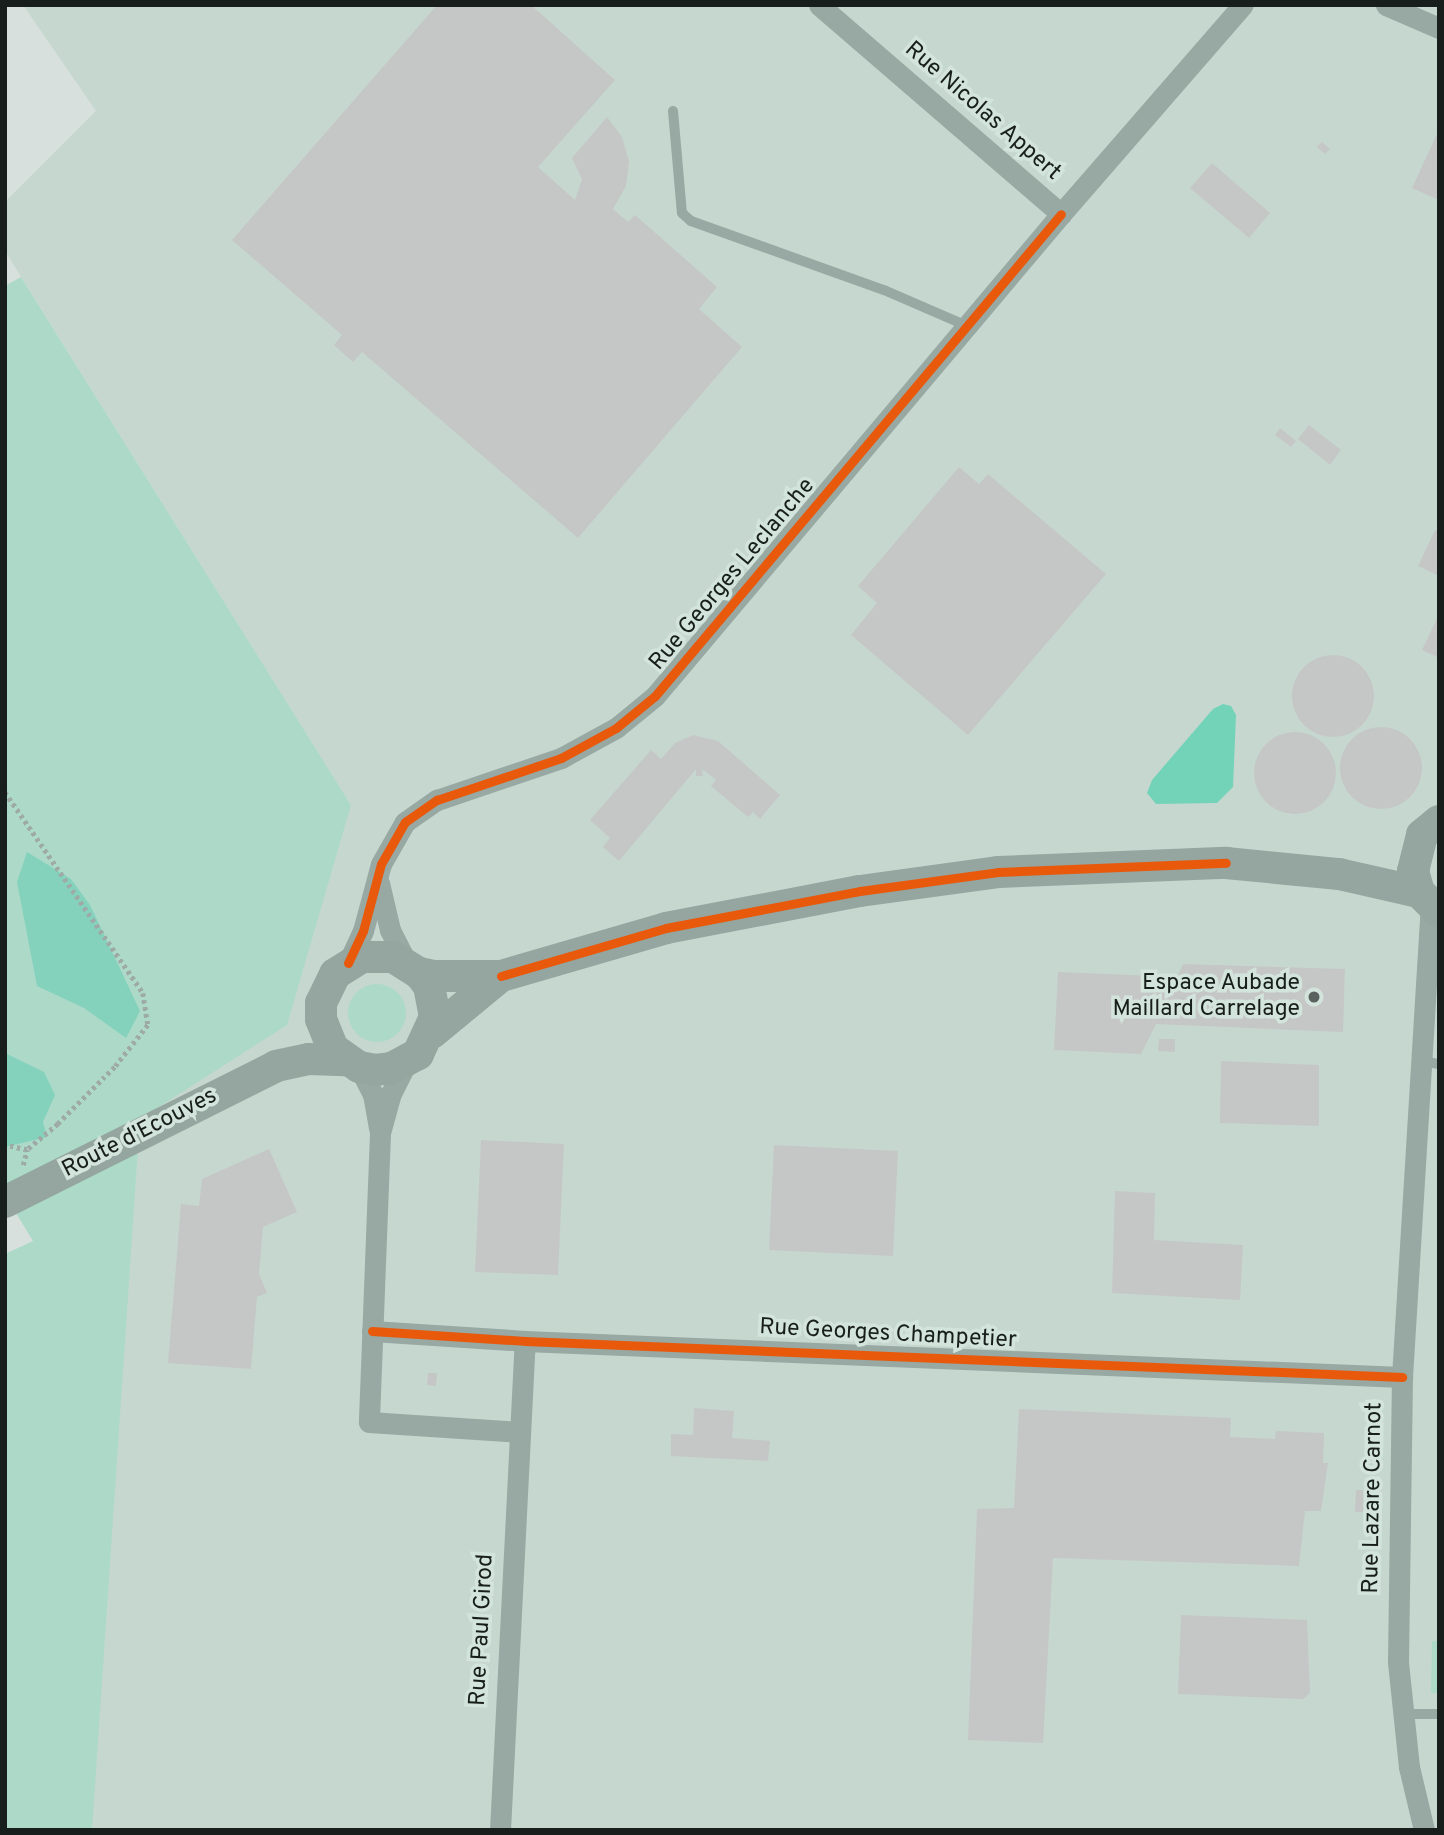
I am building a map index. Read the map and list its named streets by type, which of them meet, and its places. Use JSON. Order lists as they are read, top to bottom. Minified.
{"streets":{"main road":["Route d'Ecouves"],"street":["Rue Nicolas Appert","Rue Georges Leclanche","Rue Georges Champetier","Rue Lazare Carnot","Rue Paul Girod"]},"crossings":[["Rue Nicolas Appert","Rue Georges Leclanche"],["Rue Georges Champetier","Rue Lazare Carnot"]],"places":["Espace Aubade Maillard Carrelage"]}
